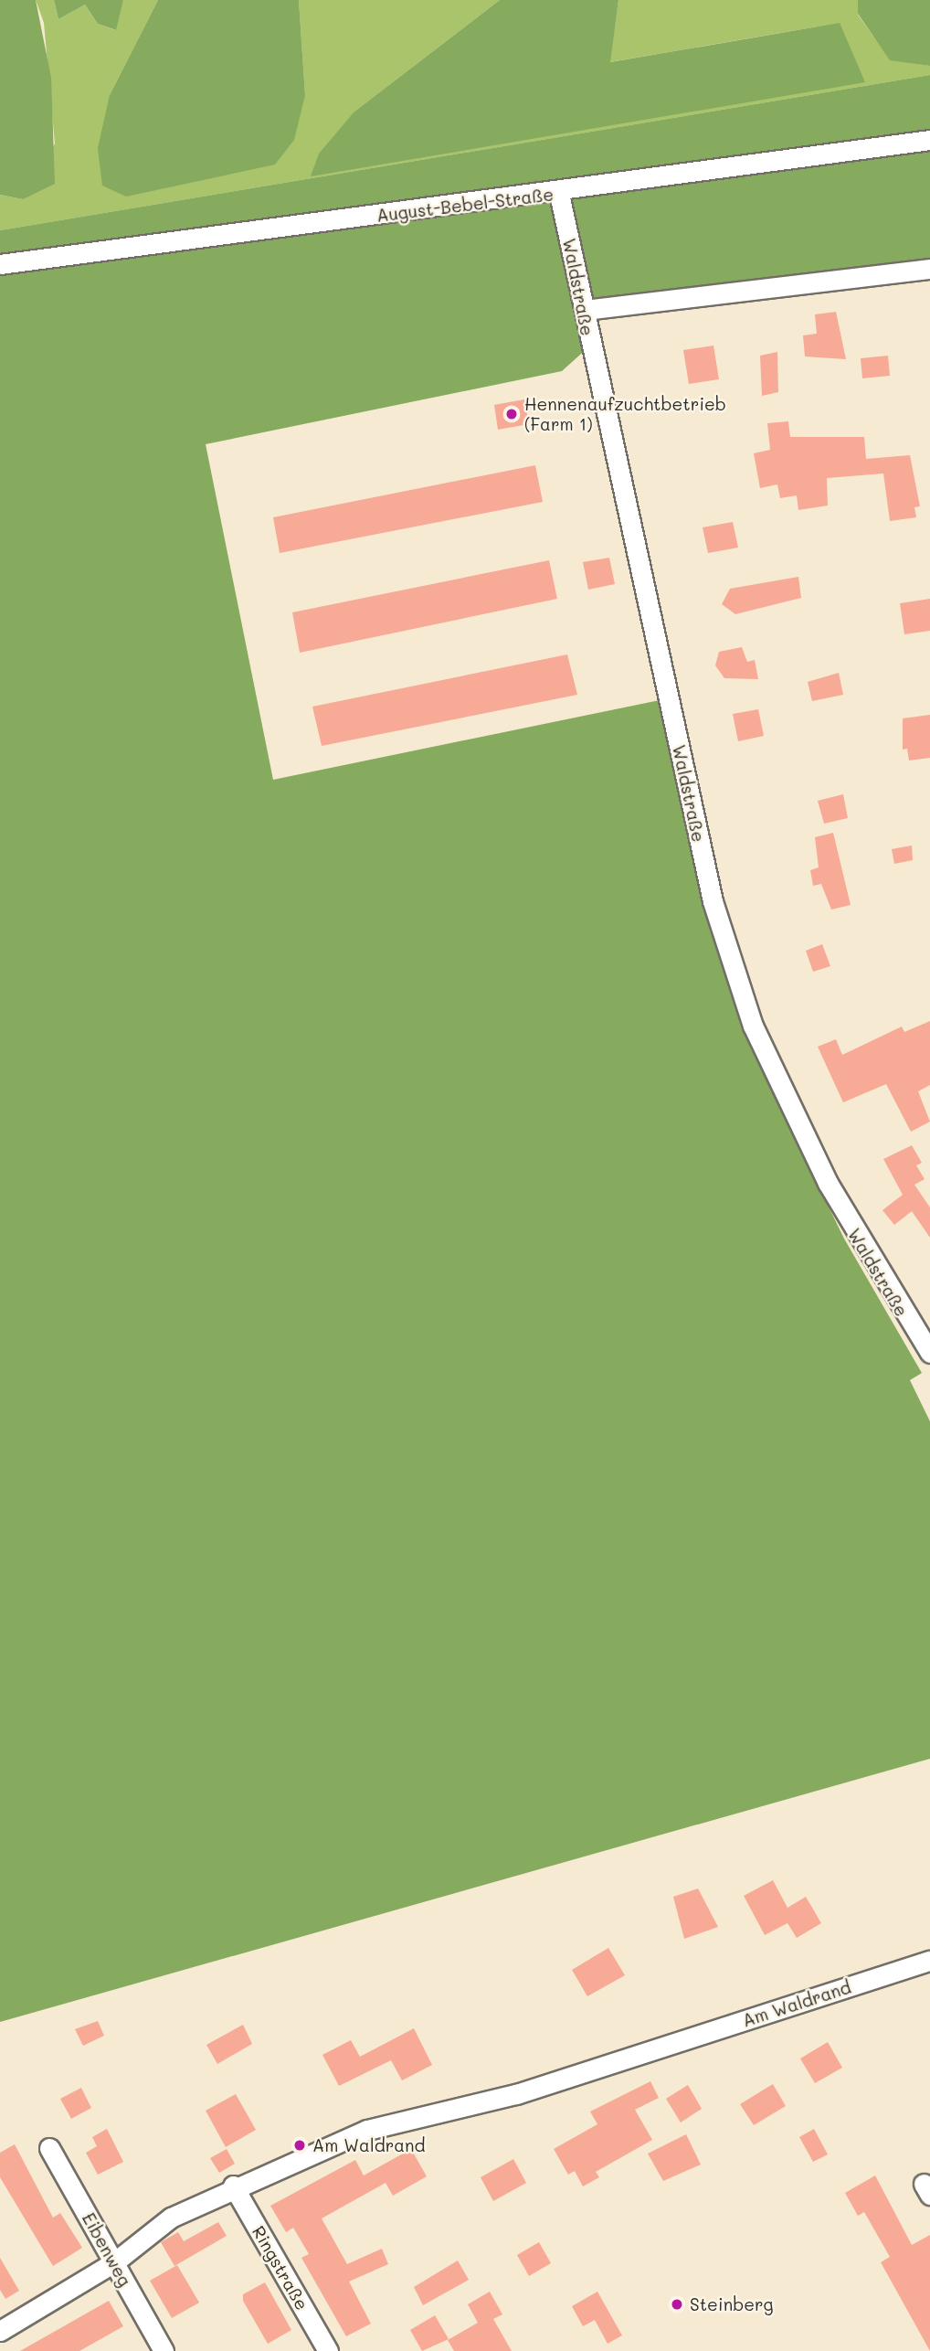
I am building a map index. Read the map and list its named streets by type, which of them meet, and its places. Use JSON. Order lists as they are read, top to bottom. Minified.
{"streets":{"street":["August-Bebel-Straße","Waldstraße","Am Waldrand","Eibenweg","Ringstraße"]},"crossings":[["August-Bebel-Straße","Waldstraße"],["Am Waldrand","Eibenweg"],["Am Waldrand","Ringstraße"]],"places":["Hennenaufzuchtbetrieb (Farm 1)","Am Waldrand","Steinberg"]}
